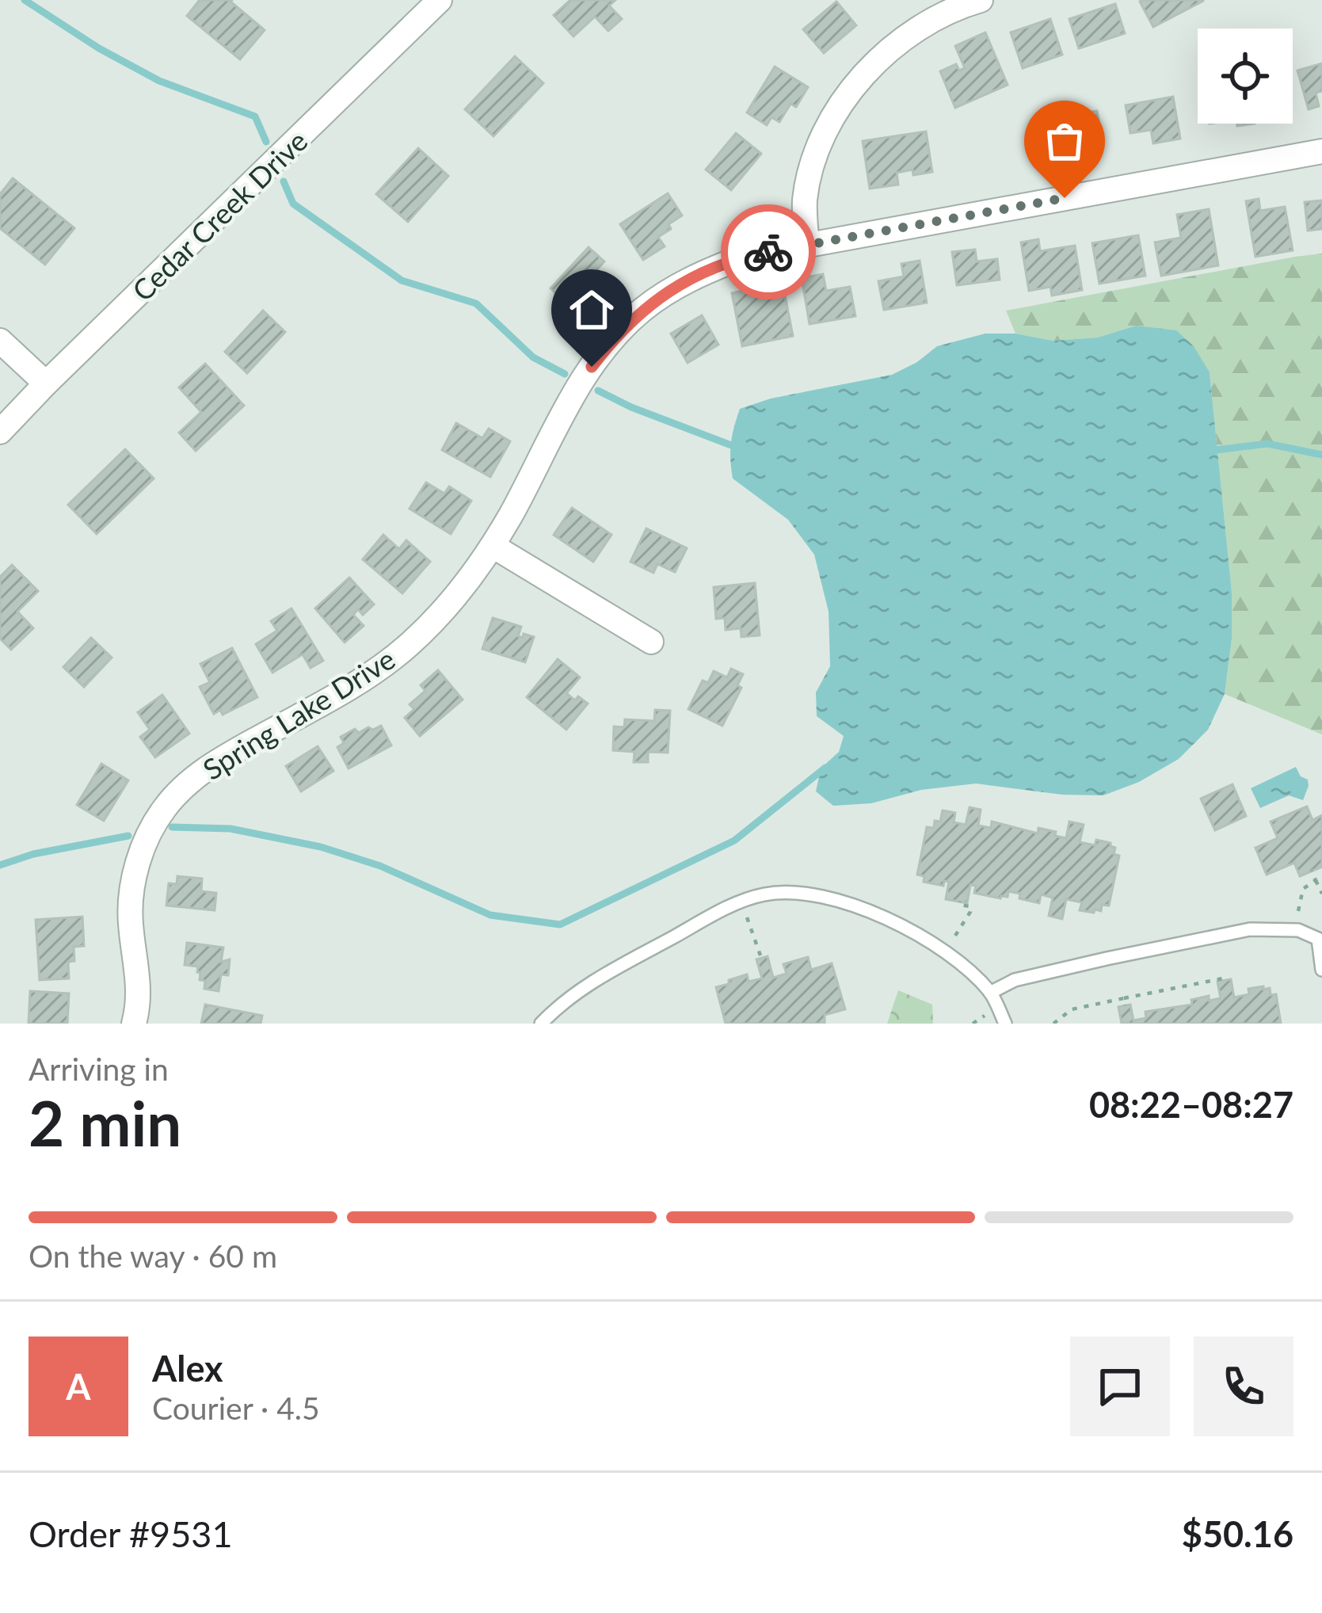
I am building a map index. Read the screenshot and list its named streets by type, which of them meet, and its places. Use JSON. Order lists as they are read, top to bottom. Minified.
{"streets":{"street":["Cedar Creek Drive","Spring Lake Drive"]},"page":{"heading":["2 min","Arriving in","08:22–08:27"],"panel":["Alex","Courier · 4.5","Order #9531","$50.16"],"bar":"On the way · 60 m","round":"A"}}
